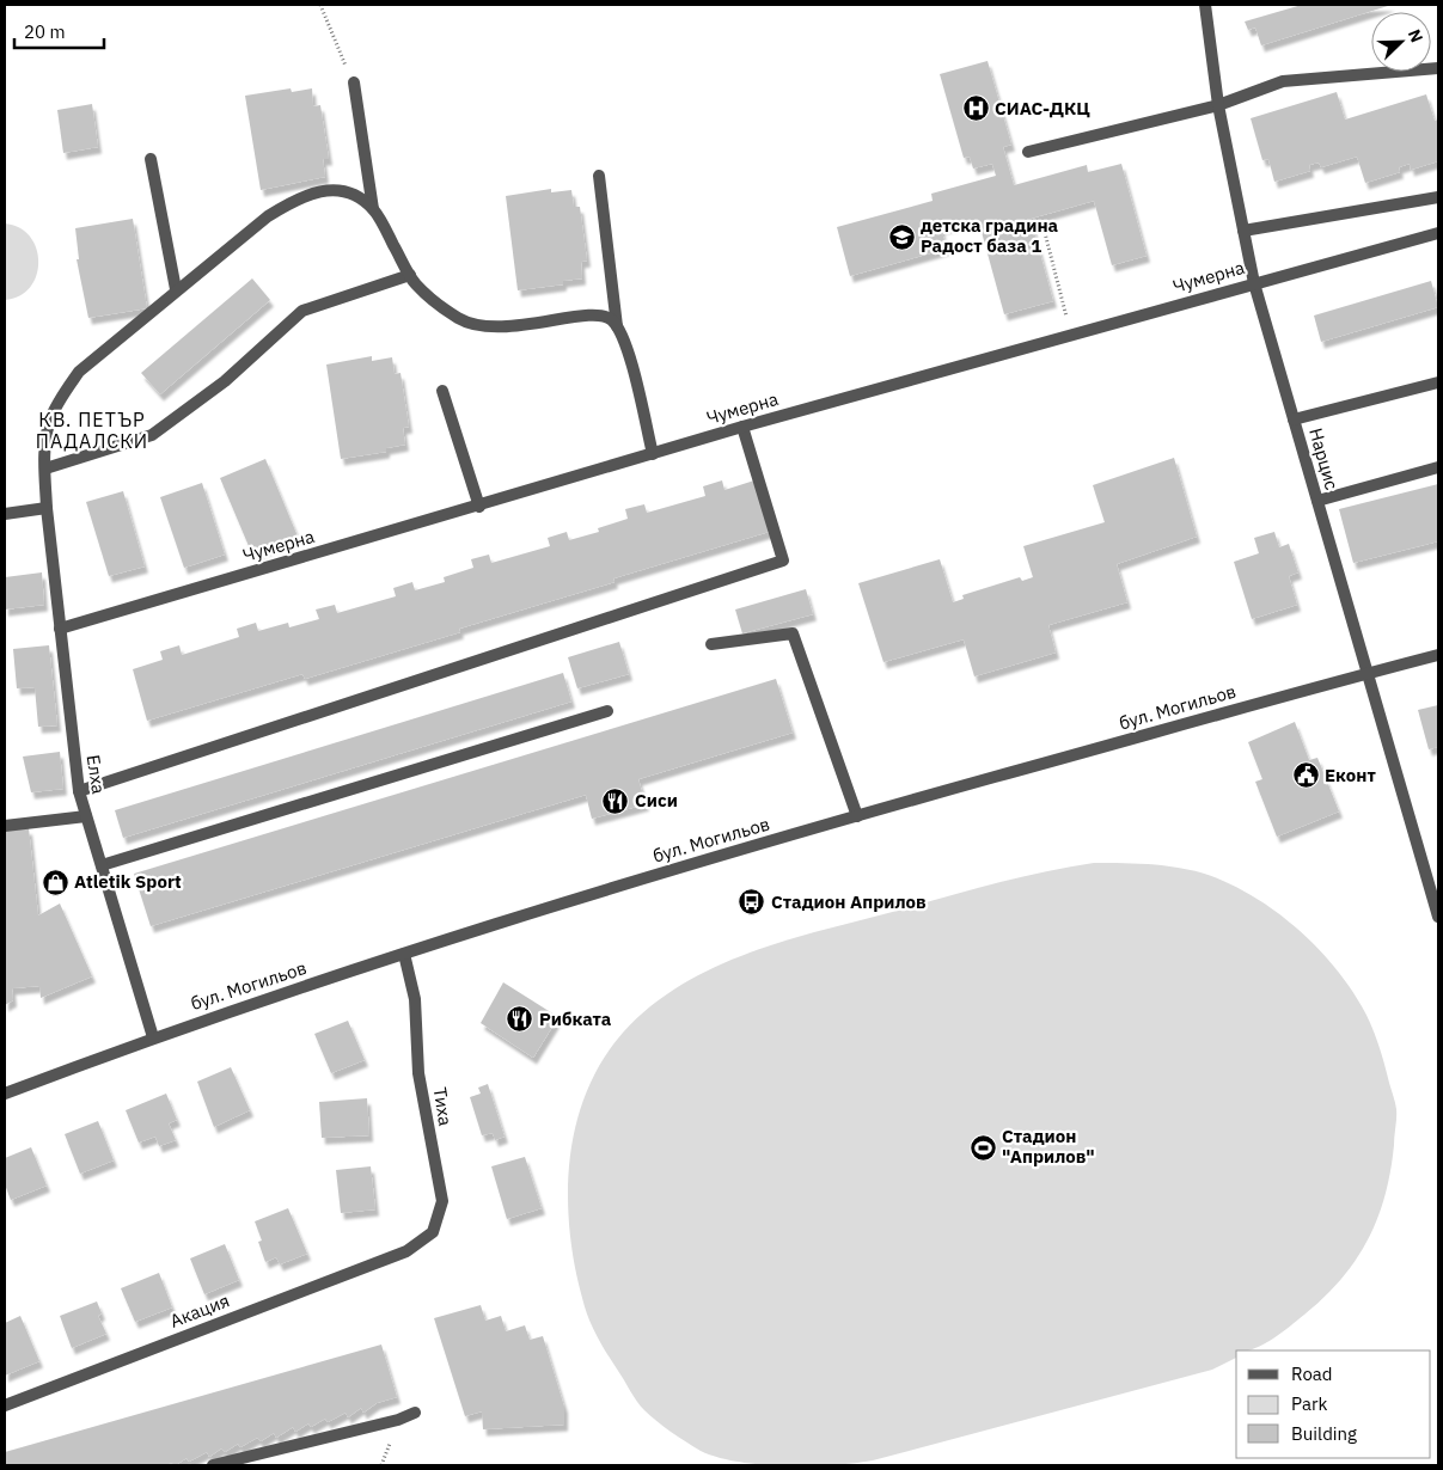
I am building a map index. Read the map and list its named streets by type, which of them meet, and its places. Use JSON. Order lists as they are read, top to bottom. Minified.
{"streets":{"street":["Чумерна","Нарцис","бул. Могильов","Елха","Тиха","Акация"]},"crossings":[["Чумерна","Нарцис"],["Чумерна","Елха"],["Нарцис","бул. Могильов"],["бул. Могильов","Елха"],["бул. Могильов","Тиха"],["Тиха","Акация"]],"districts":["КВ. ПЕТЪР ПАДАЛСКИ"],"places":{"hospital":["СИАС-ДКЦ"],"school or university":["детска градина Радост база 1"],"public building":["Еконт"],"restaurant":["Сиси","Рибката"],"shop":["Atletik Sport"],"bus stop":["Стадион Априлов"],"sports":["Стадион \"Априлов\""]},"legend":["Road","Park","Building"],"scale_bar":"20 m","north":"top right"}
